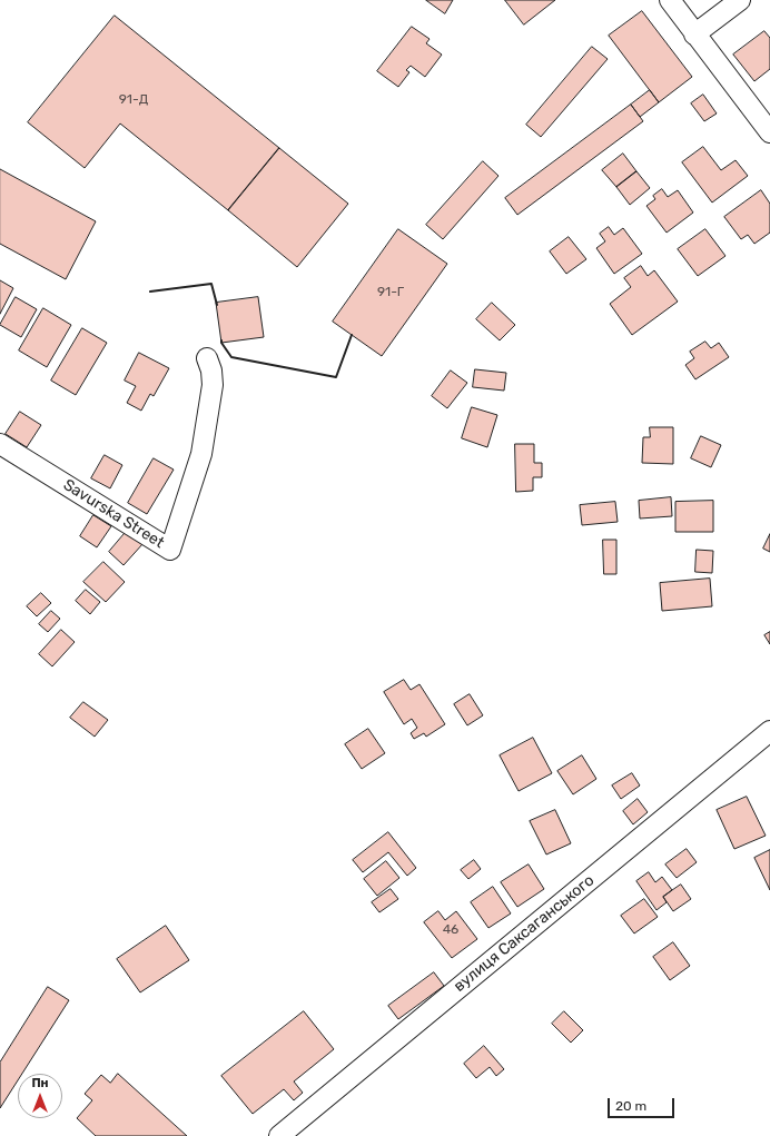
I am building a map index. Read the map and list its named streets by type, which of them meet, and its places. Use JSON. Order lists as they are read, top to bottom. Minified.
{"streets":{"street":["Savurska Street","вулиця Саксаганського"]},"house_numbers":["91-Д","91-Г","46"],"scale_bar":"20 m","north":"top"}
